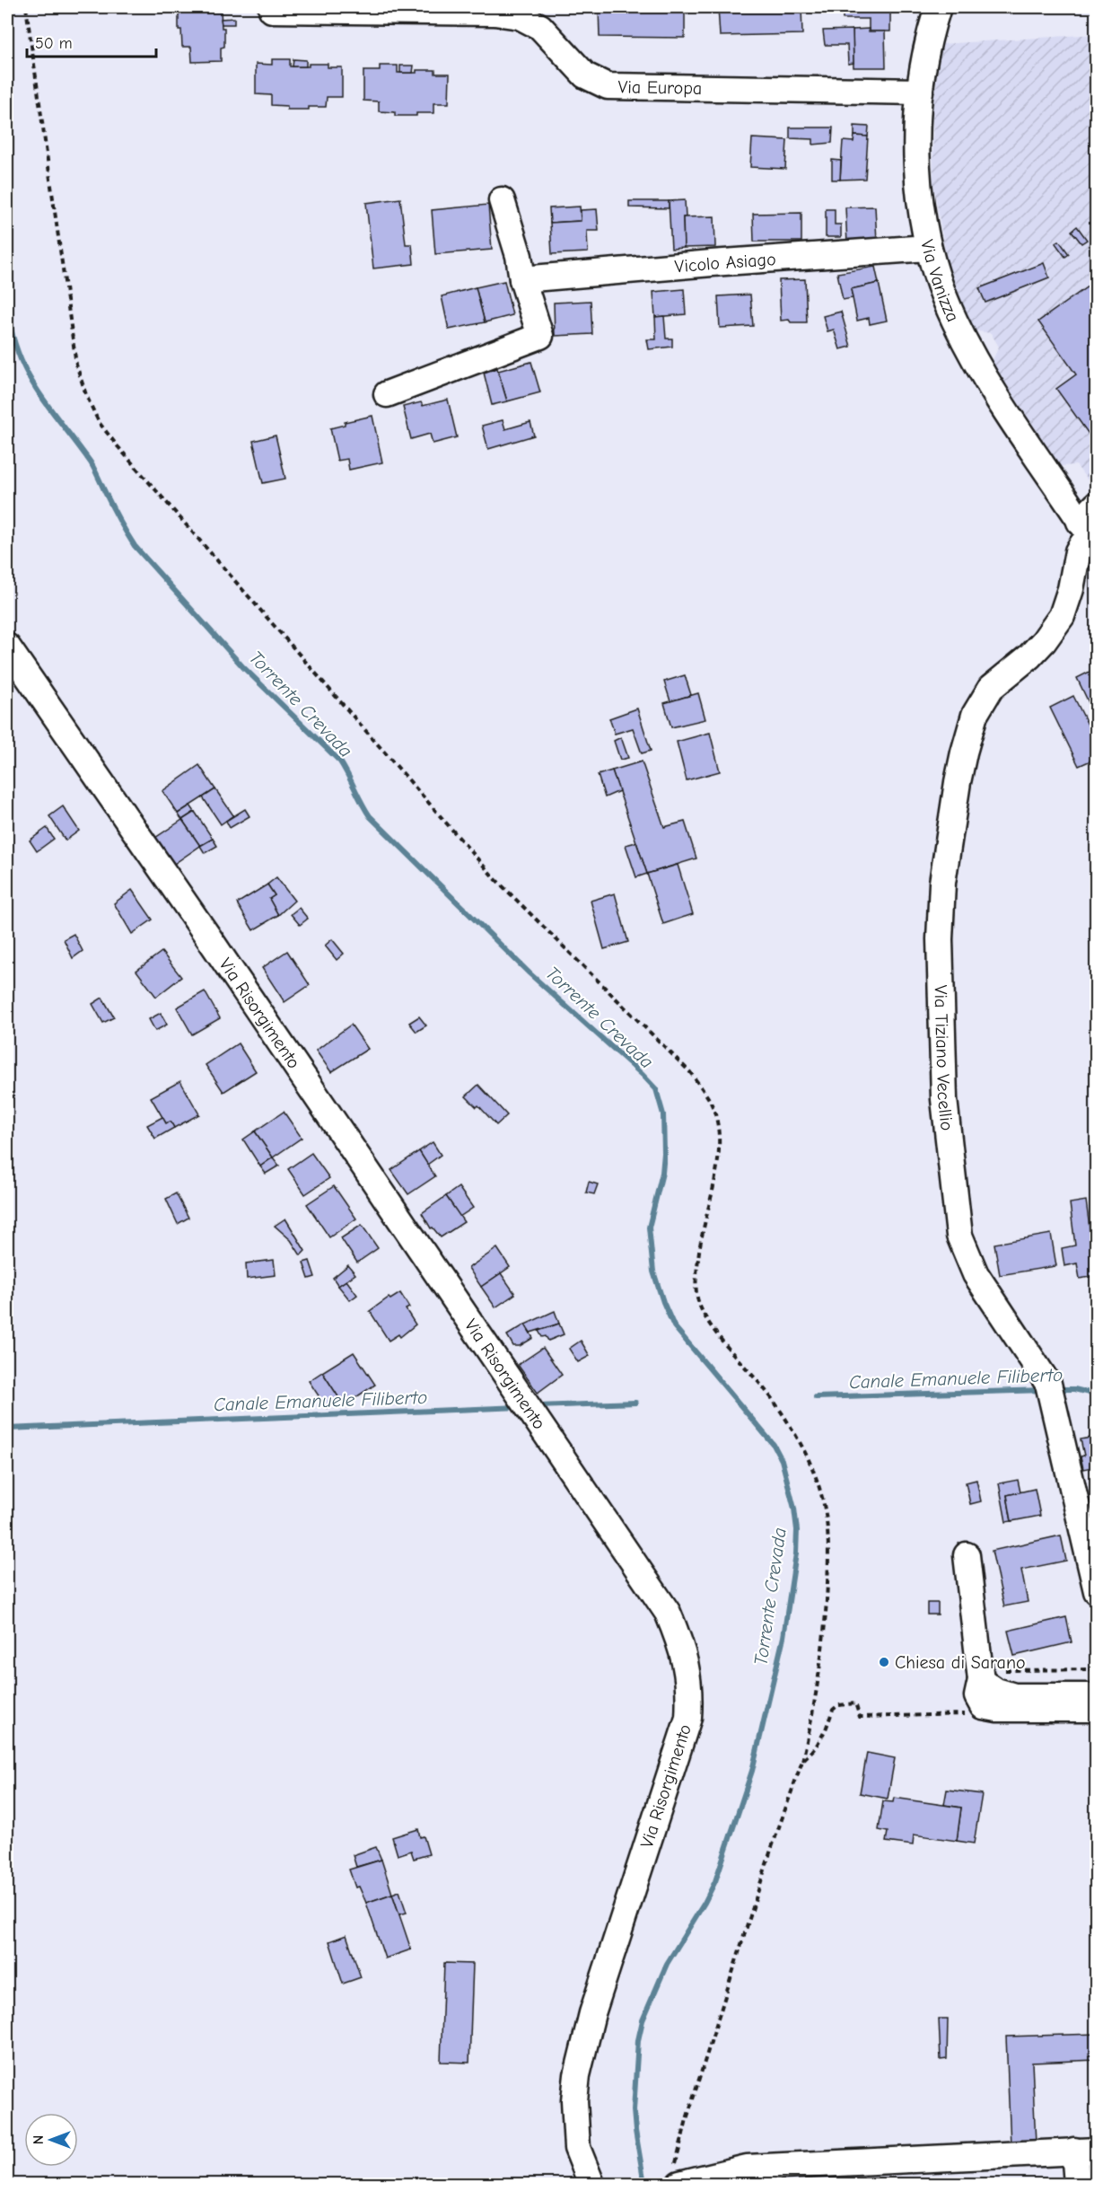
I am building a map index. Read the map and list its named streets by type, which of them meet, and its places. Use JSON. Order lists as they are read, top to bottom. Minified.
{"streets":{"street":["Via Europa","Vicolo Asiago","Via Vanizza","Via Risorgimento","Via Tiziano Vecellio"]},"crossings":[["Via Europa","Via Vanizza"],["Vicolo Asiago","Via Vanizza"],["Via Vanizza","Via Tiziano Vecellio"]],"water":["Torrente Crevada","Canale Emanuele Filiberto"],"places":["Chiesa di Sarano"],"scale_bar":"50 m","north":"left"}
